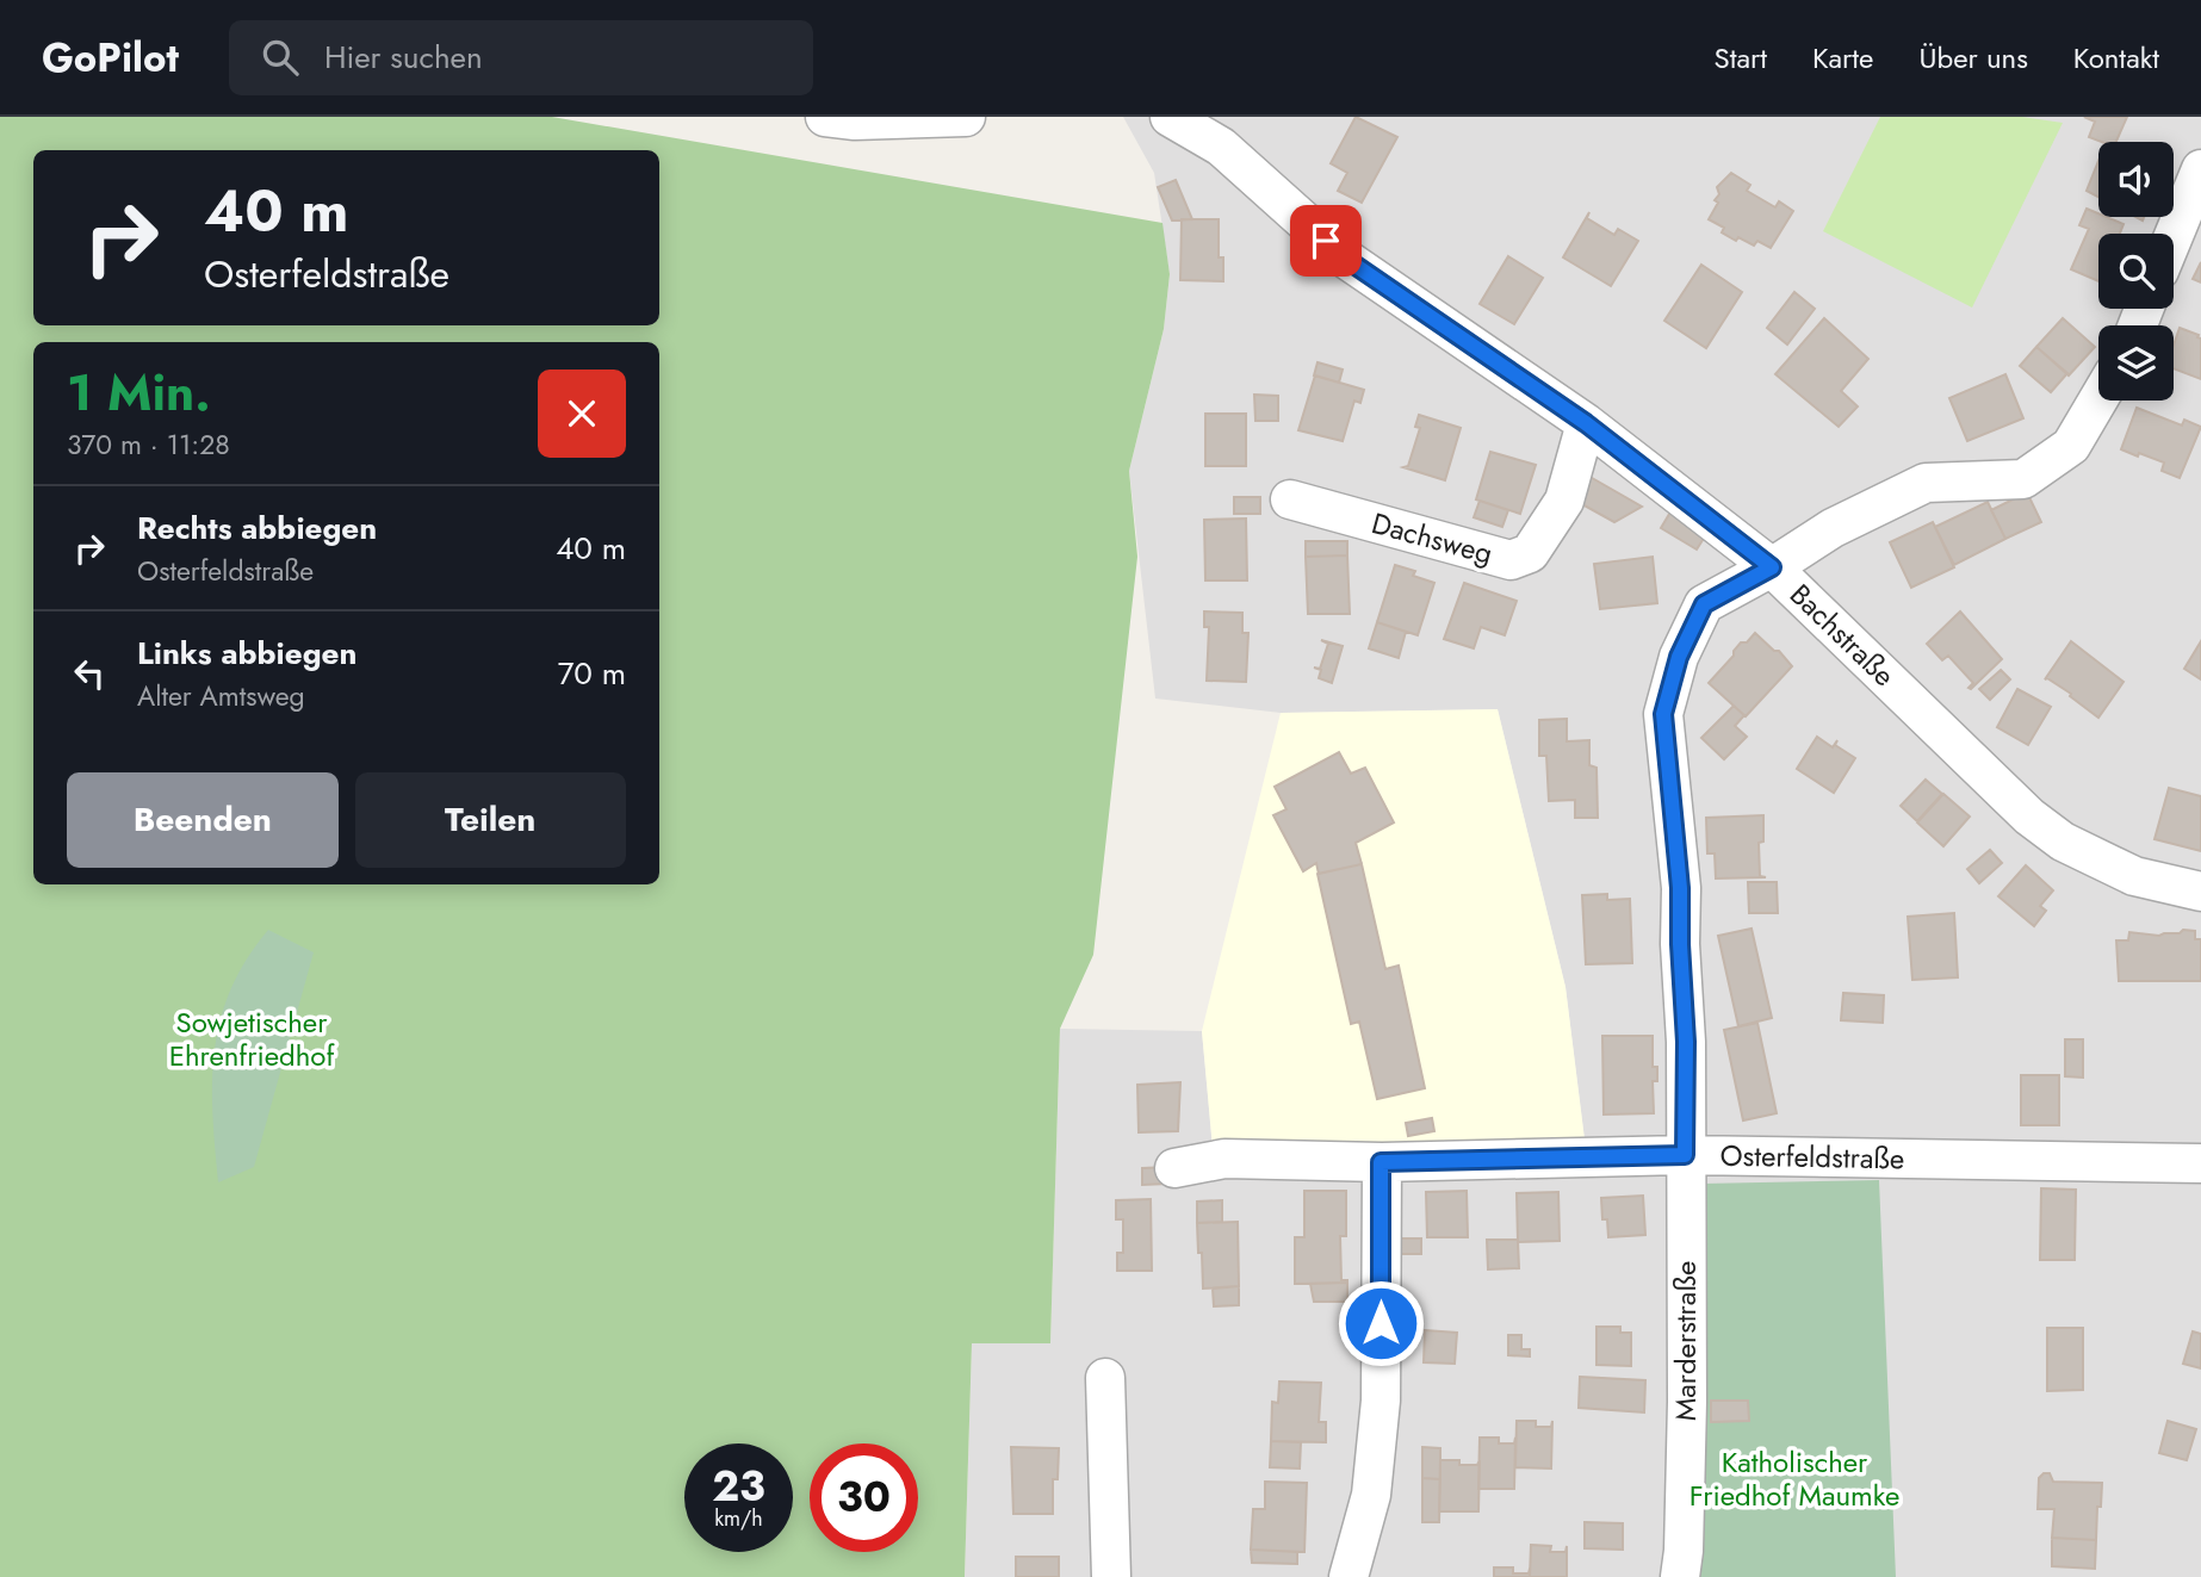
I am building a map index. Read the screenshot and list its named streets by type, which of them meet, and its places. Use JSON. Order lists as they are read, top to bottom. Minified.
{"streets":{"street":["Dachsweg","Bachstraße","Osterfeldstraße","Marderstraße"]},"crossings":[["Dachsweg","Bachstraße"],["Bachstraße","Marderstraße"],["Osterfeldstraße","Marderstraße"]],"parks":["Sowjetischer Ehrenfriedhof","Katholischer Friedhof Maumke"],"page":{"header":"GoPilot","search":"Hier suchen","nav":["Start","Karte","Über uns","Kontakt"],"turn":["40 m","Osterfeldstraße"],"heading":["1 Min.","370 m · 11:28"],"list":[{"name":"Rechts abbiegen","note":"Osterfeldstraße","value":"40 m"},{"name":"Links abbiegen","note":"Alter Amtsweg","value":"70 m"}],"buttons":["Beenden","Teilen"],"speed":"23 km/h","limit":"30"}}
